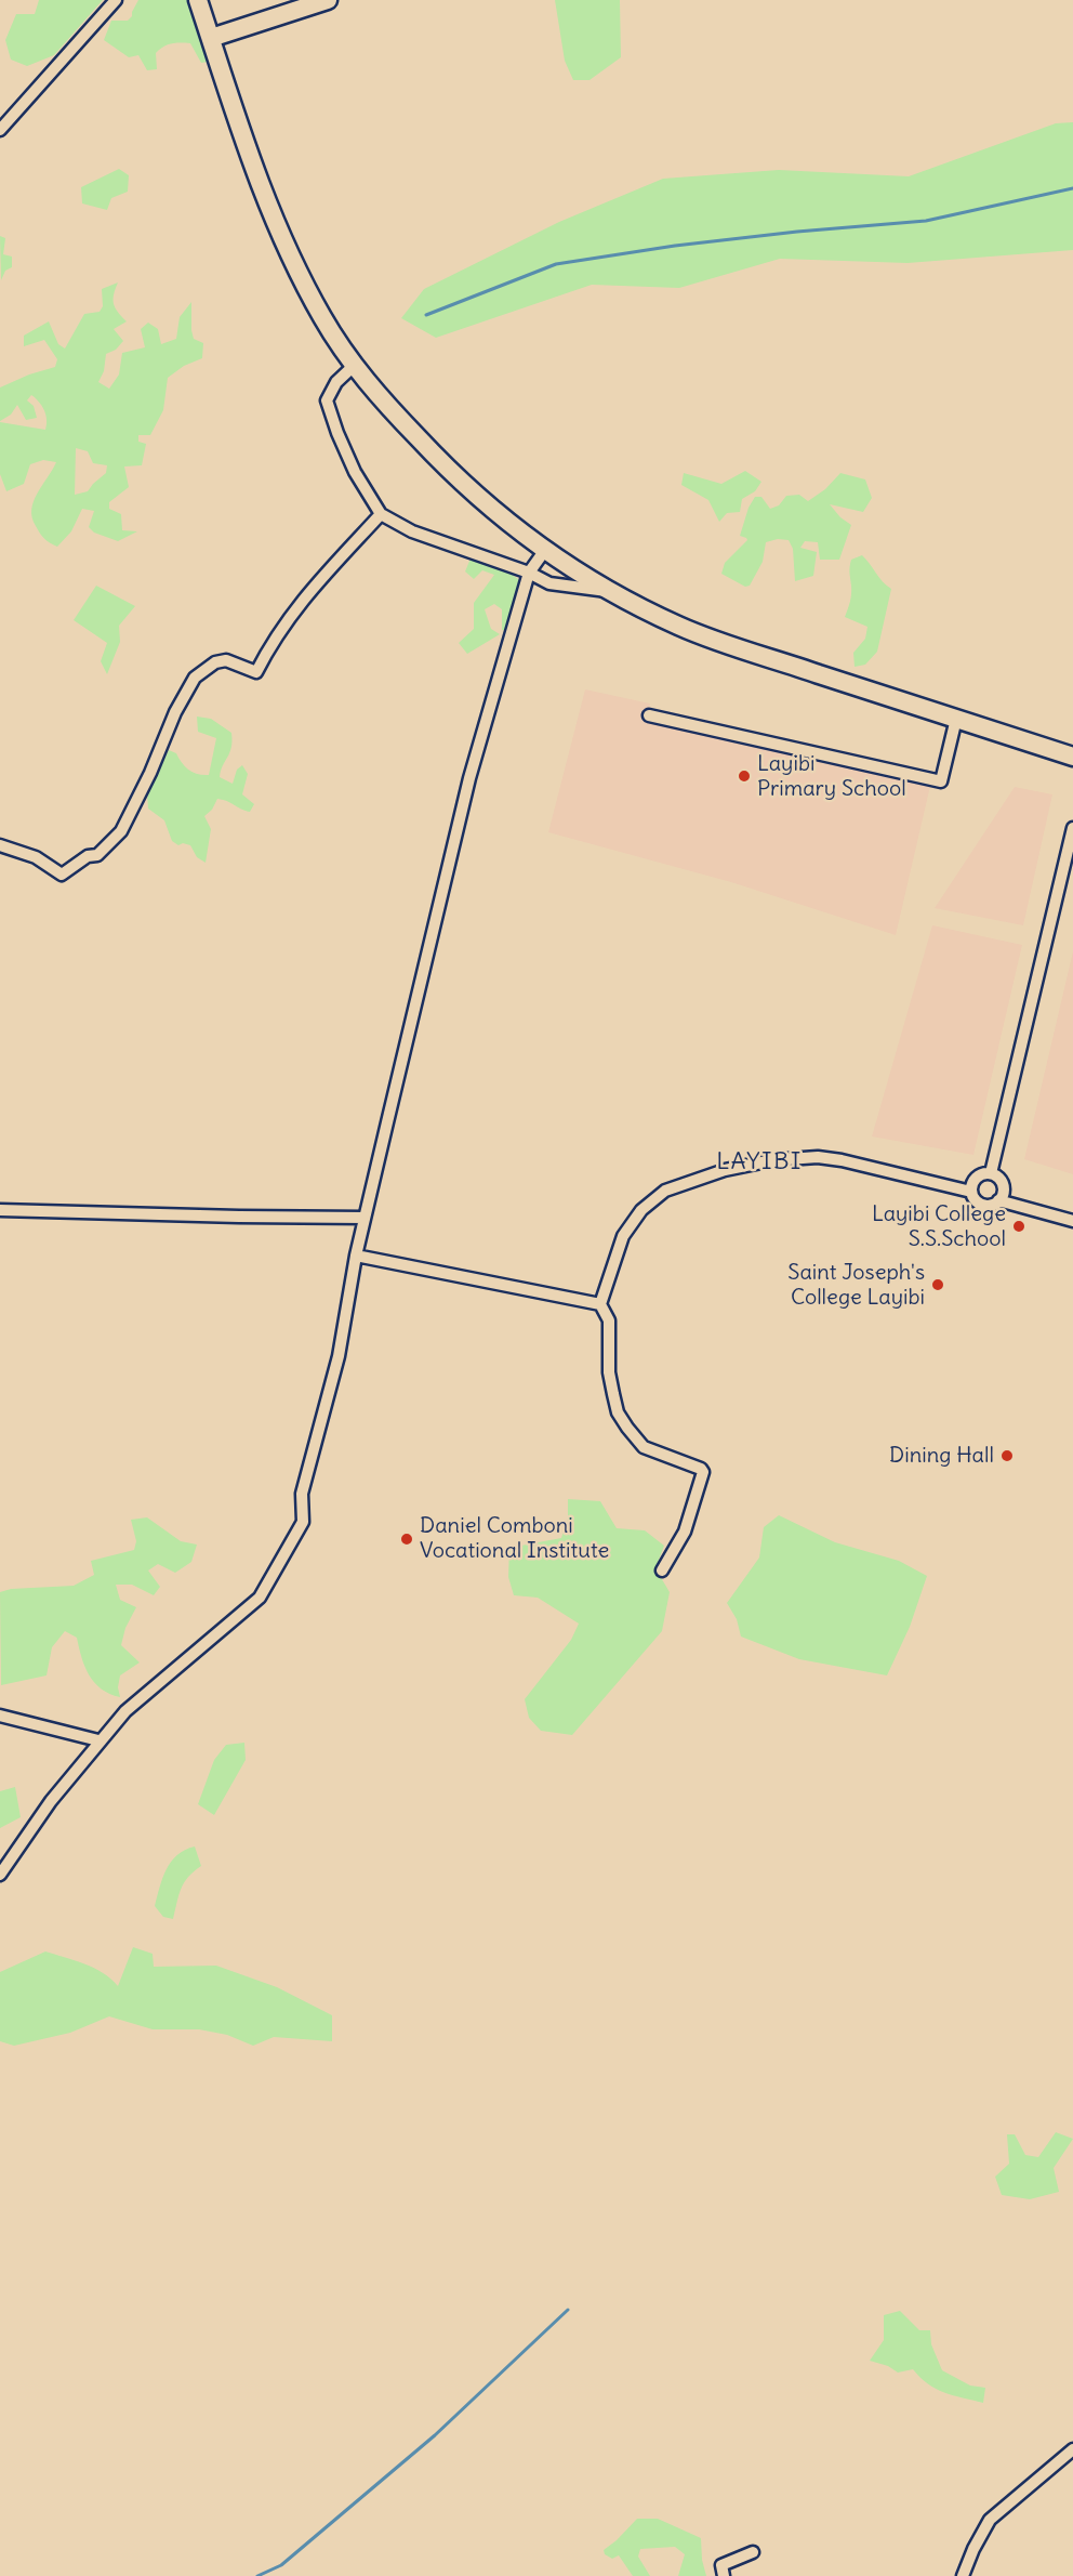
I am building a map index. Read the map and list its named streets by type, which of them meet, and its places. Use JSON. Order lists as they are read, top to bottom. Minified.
{"districts":["LAYIBI"],"places":["Layibi Primary School","Layibi College S.S.School","Saint Joseph's College Layibi","Dining Hall","Daniel Comboni Vocational Institute"]}
